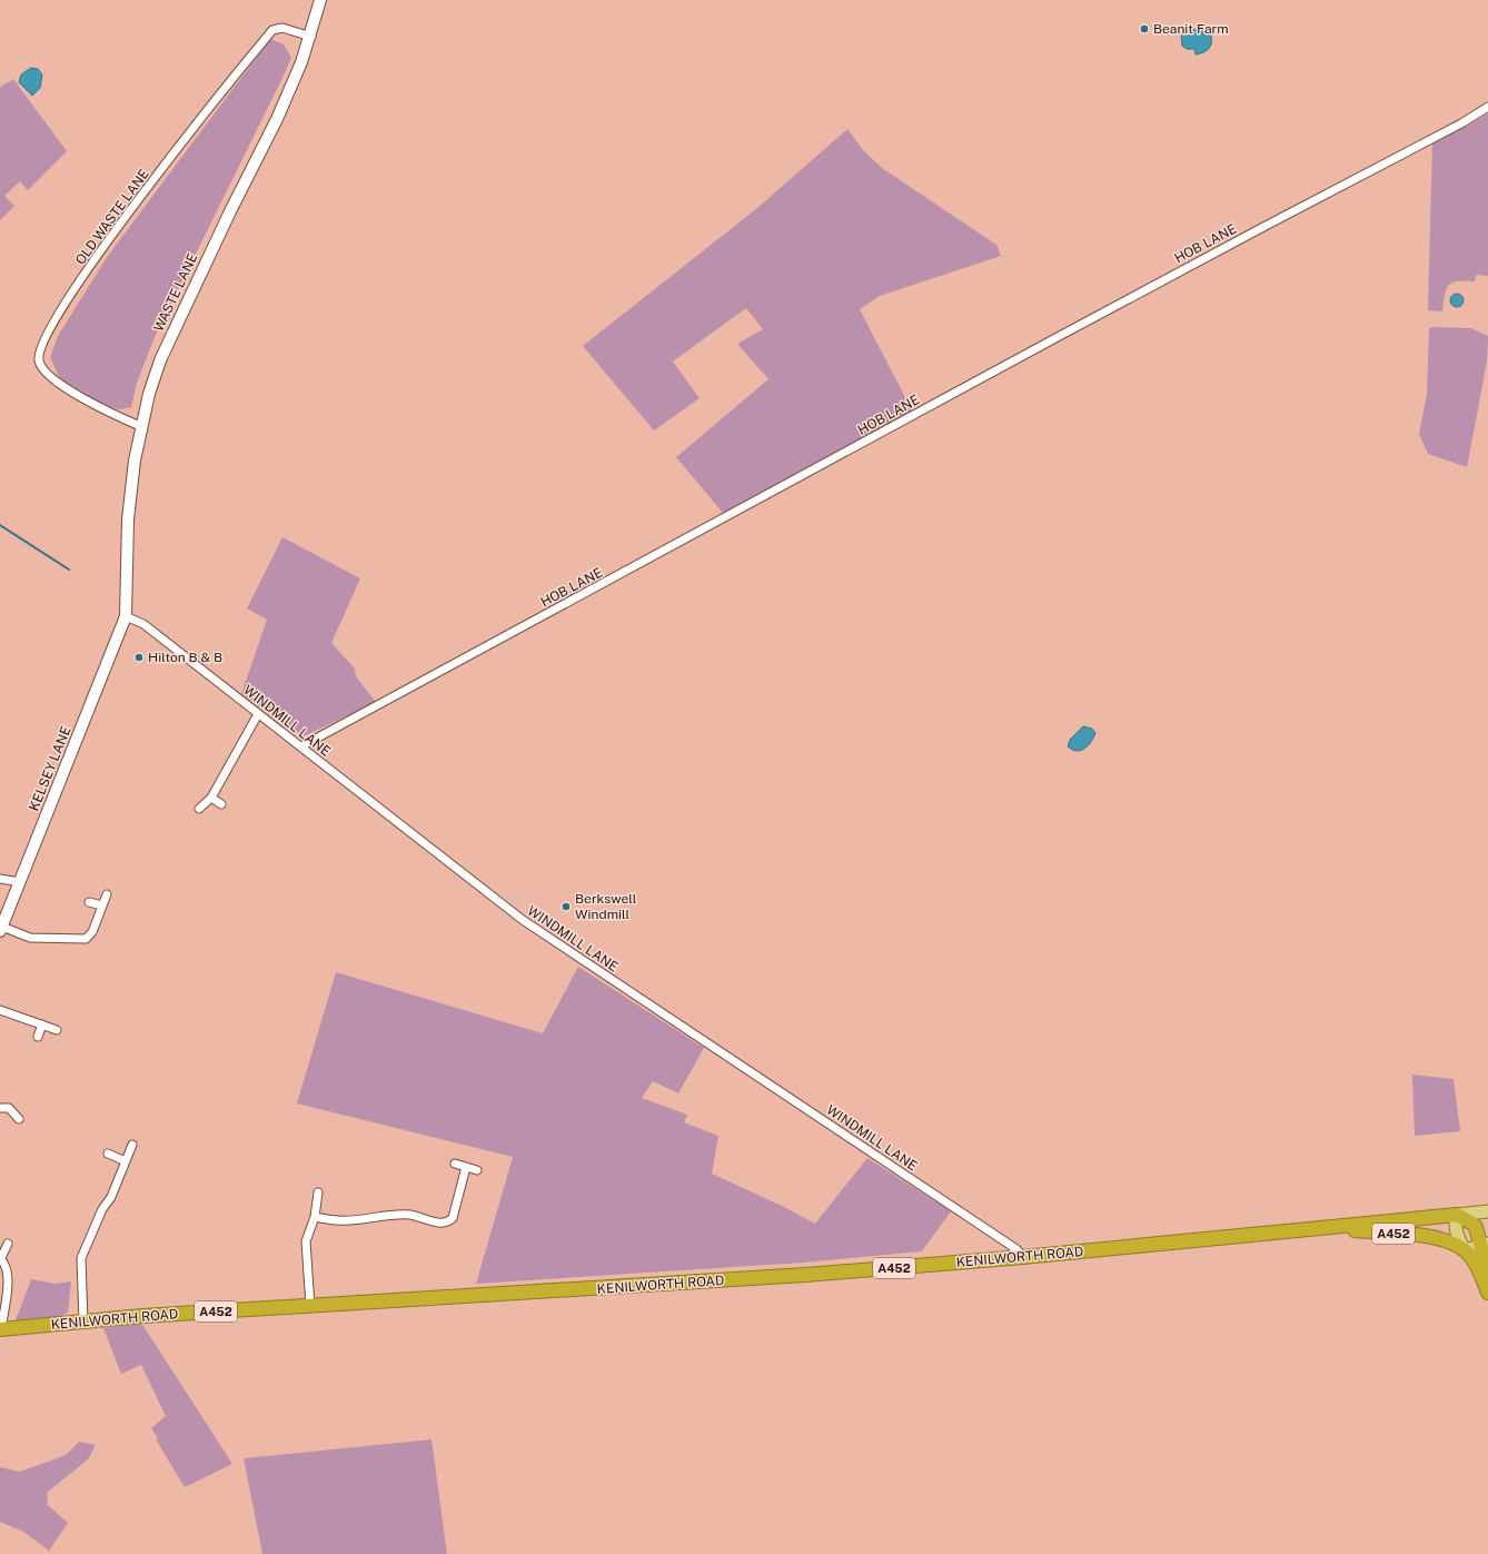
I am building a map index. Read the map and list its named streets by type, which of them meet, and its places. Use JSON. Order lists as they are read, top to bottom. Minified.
{"streets":{"highway":["A452","KENILWORTH ROAD"],"main road":["WASTE LANE","KELSEY LANE"],"street":["OLD WASTE LANE","HOB LANE","WINDMILL LANE"]},"crossings":[["OLD WASTE LANE","WASTE LANE"],["HOB LANE","WINDMILL LANE"],["WASTE LANE","WINDMILL LANE"],["WASTE LANE","KELSEY LANE"],["WINDMILL LANE","KELSEY LANE"],["WINDMILL LANE","KENILWORTH ROAD"],["A452","KENILWORTH ROAD"]],"places":["Beanit Farm","Hilton B & B","Berkswell Windmill"]}
